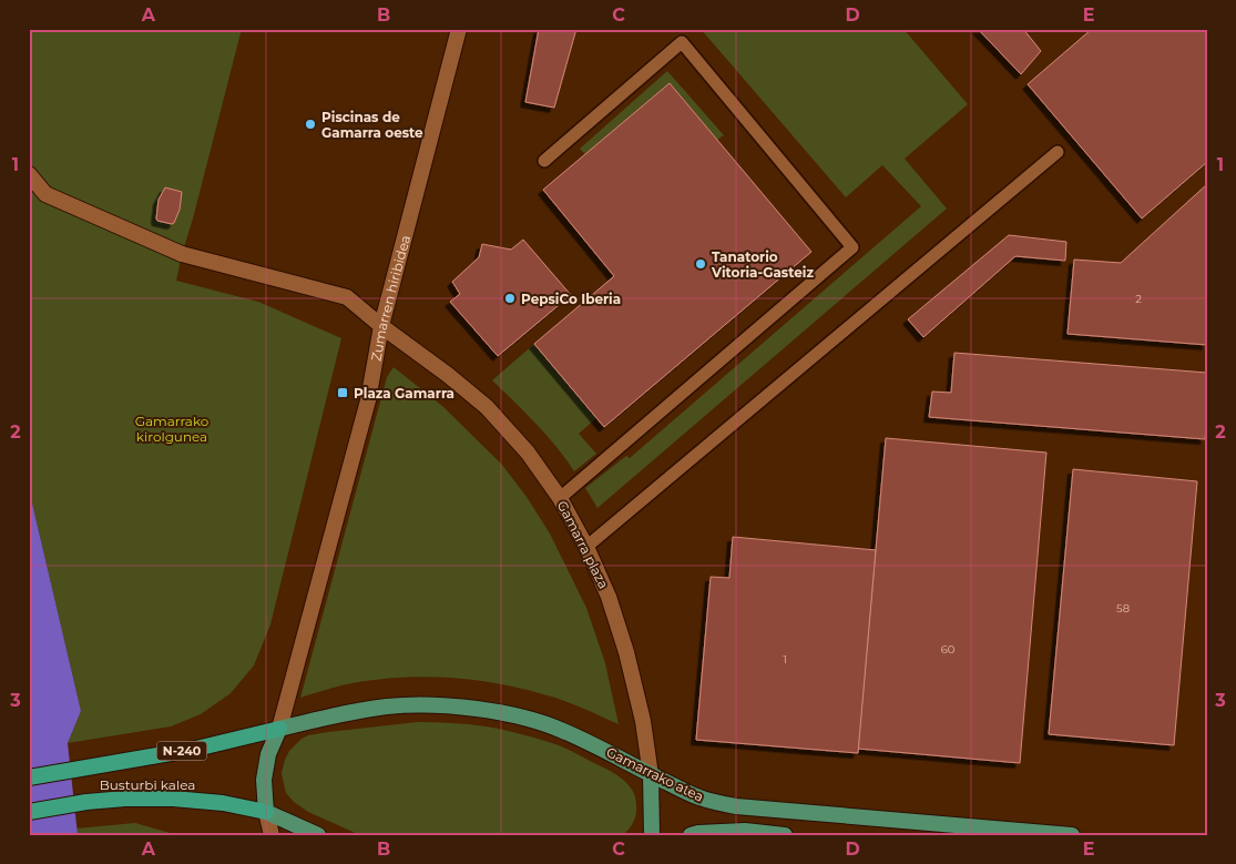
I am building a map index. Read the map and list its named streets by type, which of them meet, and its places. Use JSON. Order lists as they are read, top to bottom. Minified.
{"streets":{"highway":["N-240","Busturbi kalea"],"main road":["Gamarra plaza","Gamarrako atea"],"street":["Zumarren hiribidea"]},"crossings":[["Zumarren hiribidea","Gamarra plaza"],["Zumarren hiribidea","Gamarrako atea"],["Zumarren hiribidea","Busturbi kalea"],["Gamarra plaza","Gamarrako atea"],["Gamarrako atea","Busturbi kalea"]],"parks":["Gamarrako kirolgunea"],"places":{"other":["Piscinas de Gamarra oeste","Tanatorio Vitoria-Gasteiz","PepsiCo Iberia"],"transit":["Plaza Gamarra"]},"house_numbers":["2","58","60","1"],"grid":{"columns":["A","B","C","D","E"],"rows":["1","2","3"]}}
